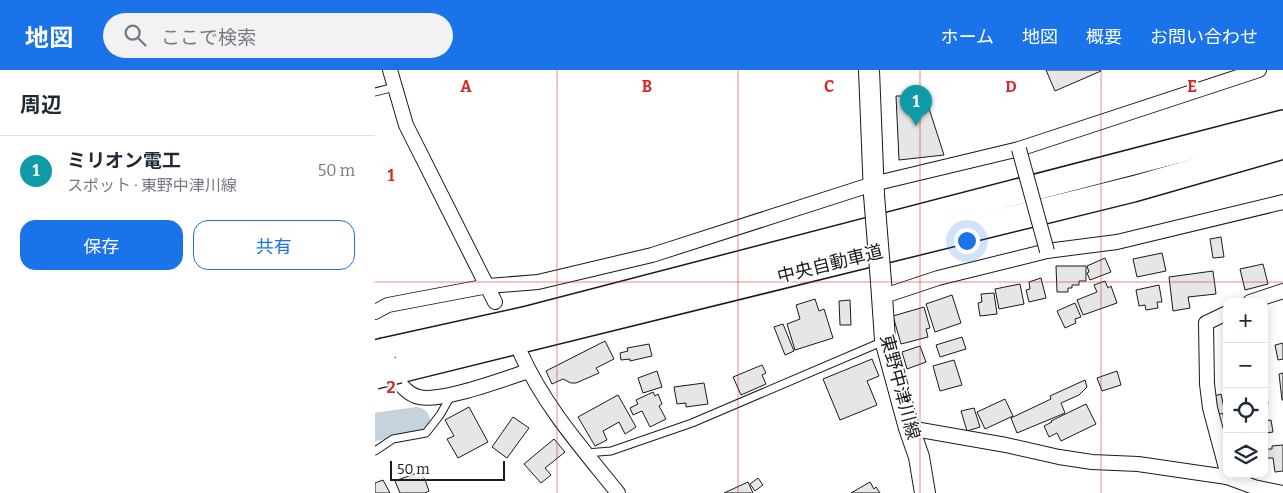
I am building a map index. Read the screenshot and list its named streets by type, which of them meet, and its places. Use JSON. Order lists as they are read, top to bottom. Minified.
{"streets":{"highway":["中央自動車道"],"main road":["東野中津川線"]},"scale_bar":"50 m","page":{"header":"地図","search":"ここで検索","nav":["ホーム","地図","概要","お問い合わせ"],"heading":"周辺","pins":"1","list":[{"mark":"1","name":"ミリオン電工","note":"スポット · 東野中津川線","value":"50 m"}],"buttons":["保存","共有"],"map_buttons":["+","−"],"scale":"50 m"},"grid":{"columns":["A","B","C","D","E"],"rows":["1","2"]}}
